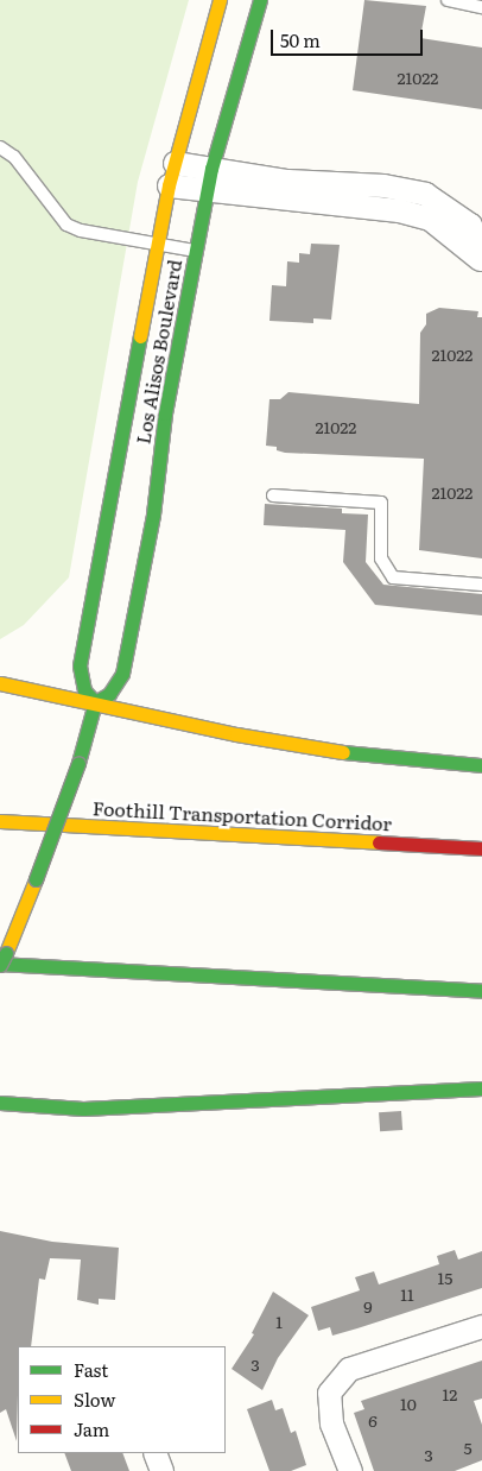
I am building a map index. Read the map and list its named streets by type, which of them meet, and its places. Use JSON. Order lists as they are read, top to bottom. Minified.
{"streets":{"main road":["Los Alisos Boulevard","Foothill Transportation Corridor"]},"house_numbers":["21022","21022","21022","21022","15","11","9","1","3","12","10","6","5","3"],"legend":["Fast","Slow","Jam"],"scale_bar":"50 m"}
